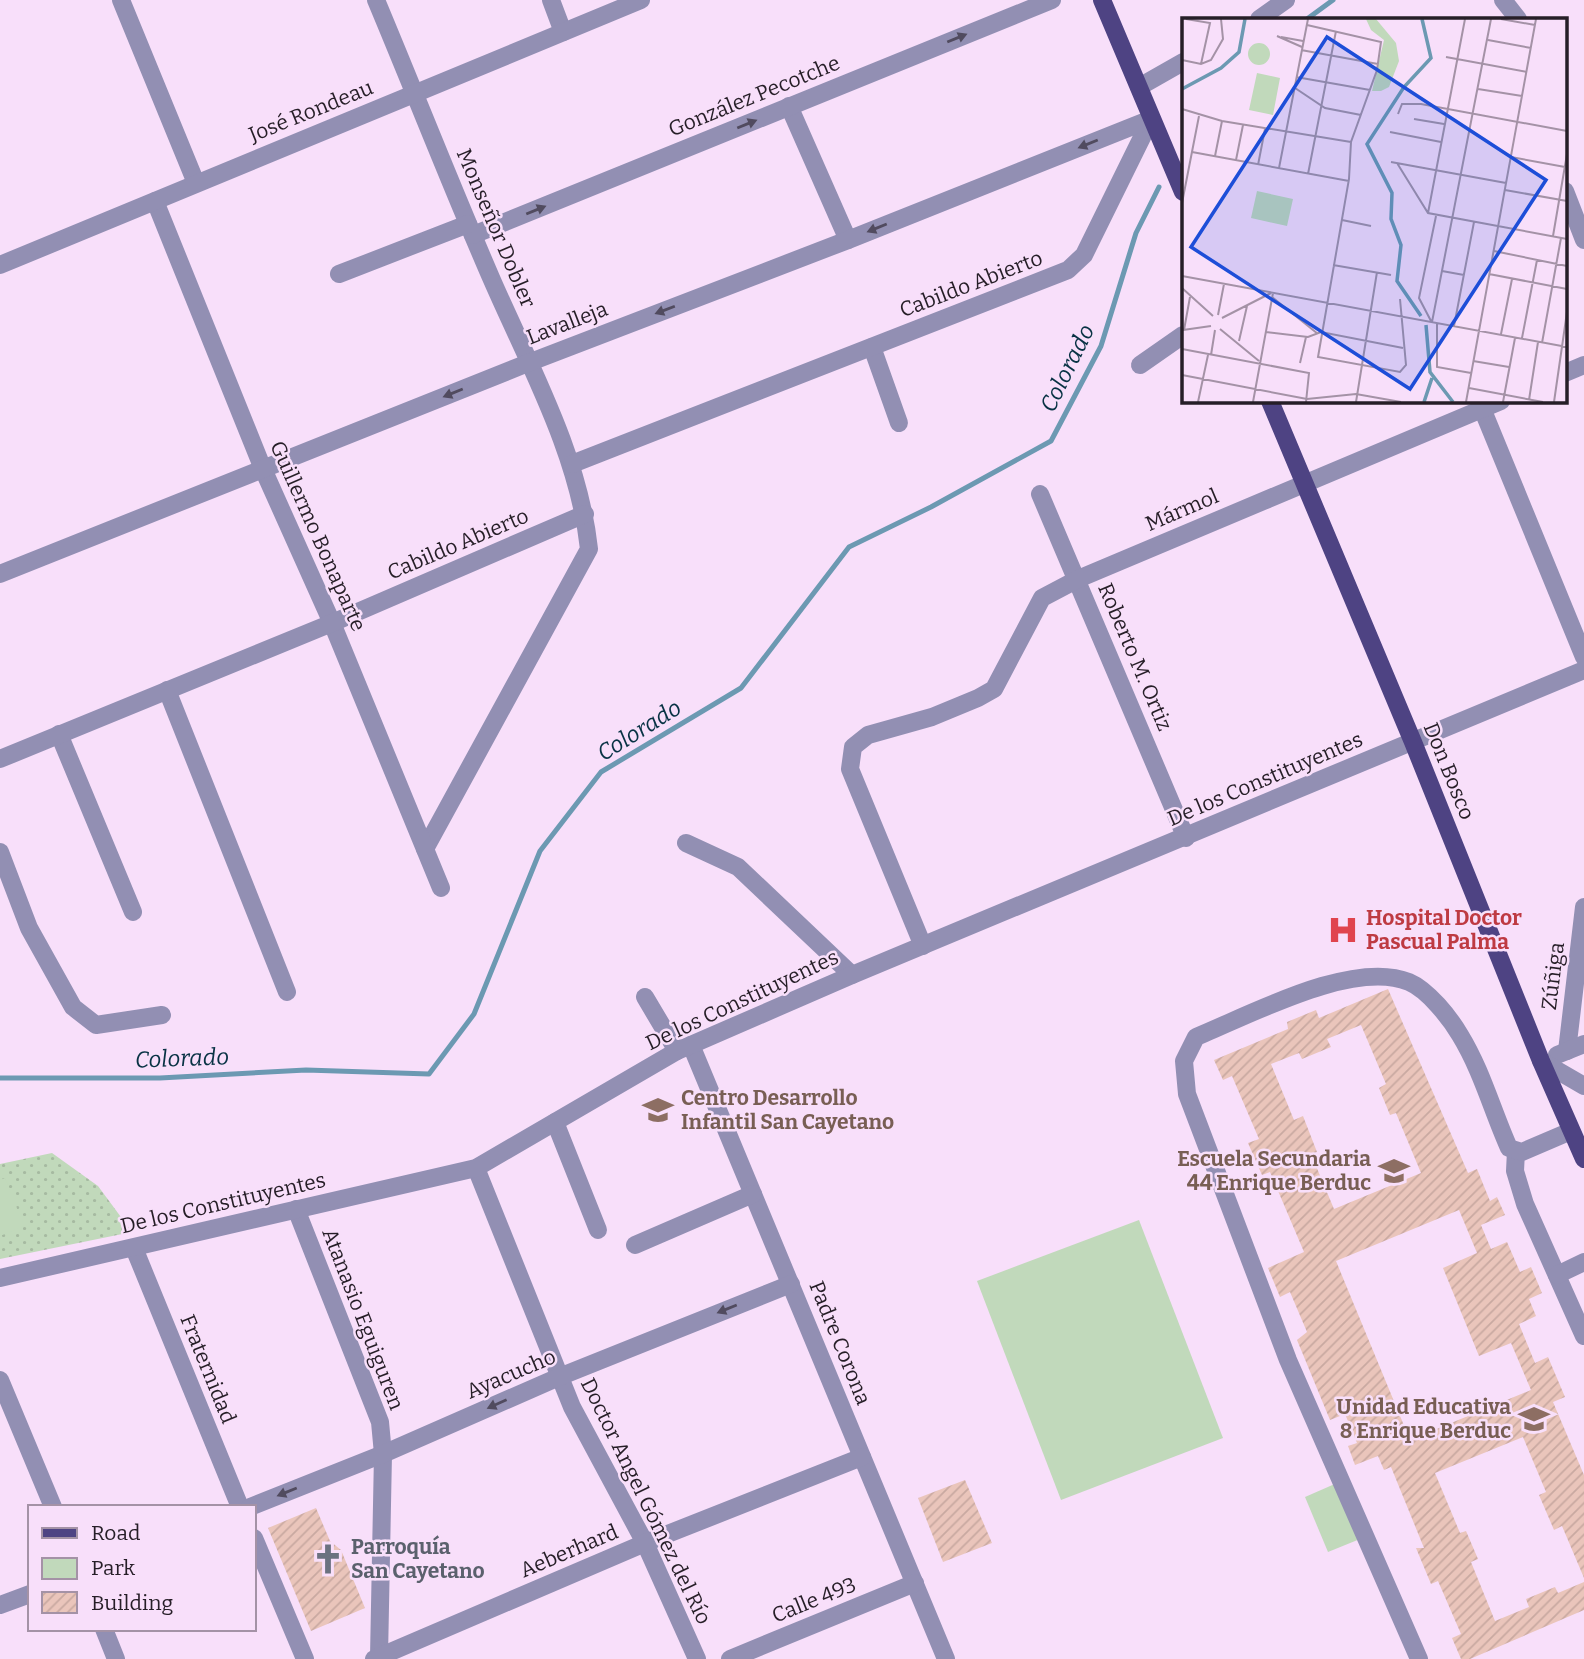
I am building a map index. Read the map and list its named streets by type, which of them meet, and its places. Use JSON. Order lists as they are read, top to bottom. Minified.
{"streets":{"main road":["Don Bosco"],"street":["González Pecotche","José Rondeau","Monseñor Dobler","Cabildo Abierto","Lavalleja","Mármol","Guillermo Bonaparte","Roberto M. Ortiz","De los Constituyentes","Zúñiga","Atanasio Eguiguren","Padre Corona","Fraternidad","Ayacucho","Doctor Angel Gómez del Río","Aeberhard","Calle 493"]},"crossings":[["González Pecotche","Monseñor Dobler"],["José Rondeau","Monseñor Dobler"],["José Rondeau","Guillermo Bonaparte"],["Monseñor Dobler","Cabildo Abierto"],["Monseñor Dobler","Lavalleja"],["Cabildo Abierto","Lavalleja"],["Cabildo Abierto","Guillermo Bonaparte"],["Lavalleja","Guillermo Bonaparte"],["Mármol","Roberto M. Ortiz"],["Mármol","Don Bosco"],["Mármol","De los Constituyentes"],["Roberto M. Ortiz","De los Constituyentes"],["Don Bosco","De los Constituyentes"],["De los Constituyentes","Atanasio Eguiguren"],["De los Constituyentes","Padre Corona"],["De los Constituyentes","Fraternidad"],["De los Constituyentes","Doctor Angel Gómez del Río"],["Atanasio Eguiguren","Ayacucho"],["Atanasio Eguiguren","Aeberhard"],["Padre Corona","Ayacucho"],["Padre Corona","Aeberhard"],["Padre Corona","Calle 493"],["Ayacucho","Doctor Angel Gómez del Río"],["Doctor Angel Gómez del Río","Aeberhard"]],"one_way":["González Pecotche","Lavalleja","Ayacucho"],"water":["Colorado"],"places":{"hospital":["Hospital Doctor Pascual Palma"],"school or university":["Centro Desarrollo Infantil San Cayetano","Escuela Secundaria 44 Enrique Berduc","Unidad Educativa 8 Enrique Berduc"],"church":["Parroquía San Cayetano"]},"legend":["Road","Park","Building"]}
